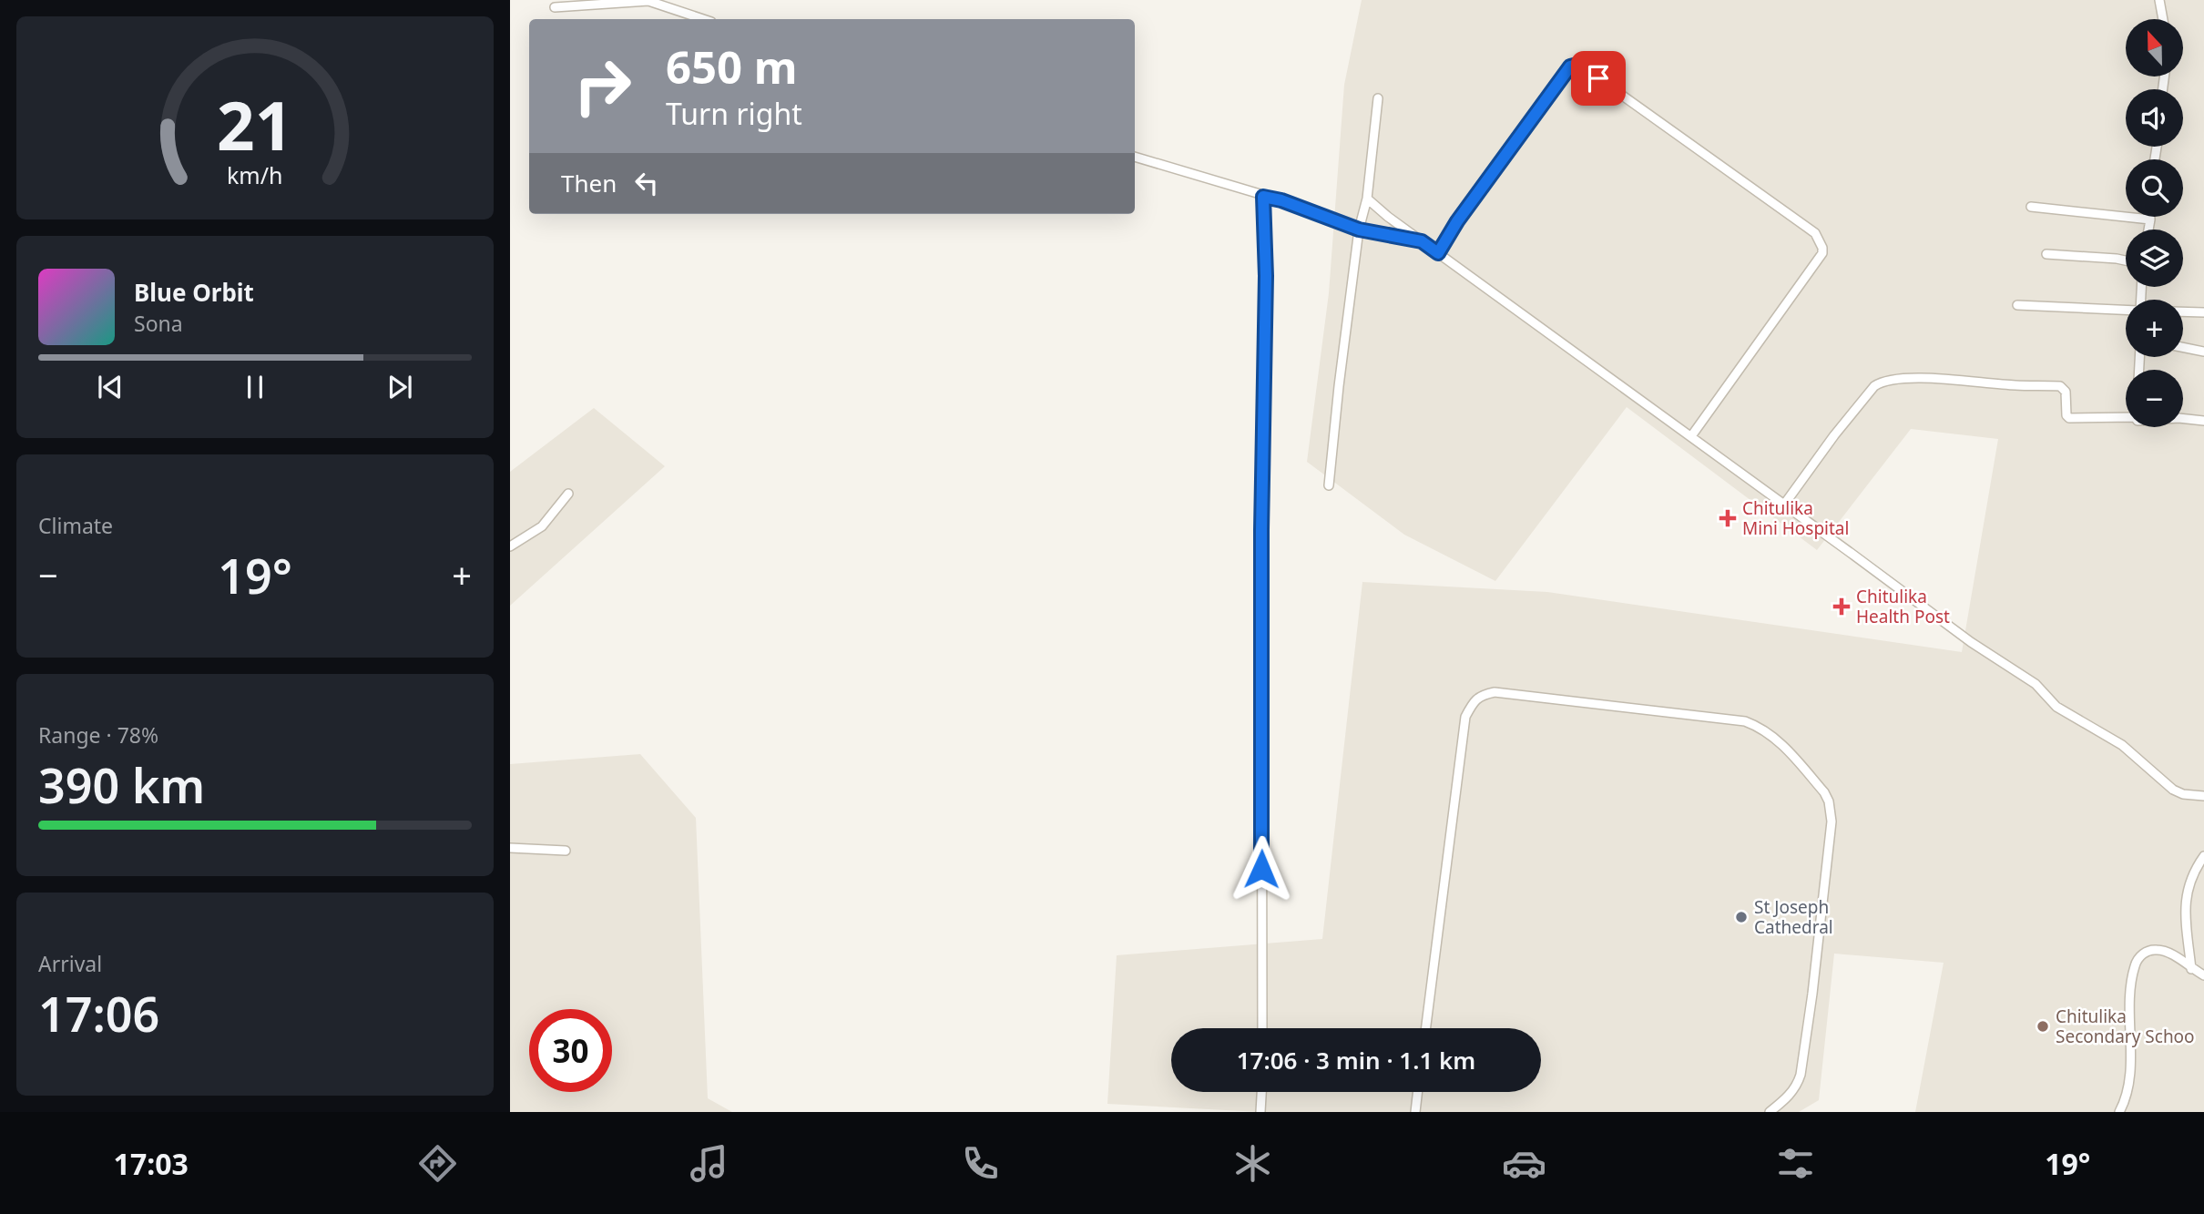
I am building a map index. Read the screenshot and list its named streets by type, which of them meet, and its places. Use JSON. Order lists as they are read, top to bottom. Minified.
{"places":{"health":["Chitulika Mini Hospital","Chitulika Health Post"],"other":["St Joseph Cathedral","Chitulika Secondary Schoo"]},"north":"top","page":{"map_buttons":["+","−"],"turn":["650 m","Turn right"],"then":"Then","song":["Blue Orbit","Sona"],"tile":["Climate",["Range · 78%","390 km"],["Arrival","17:06"]],"heat":["−","19°","+"],"limit":"30","trip":"17:06 · 3 min · 1.1 km","tabs":["17:03","19°"],"gauge":["21","km/h"]}}
